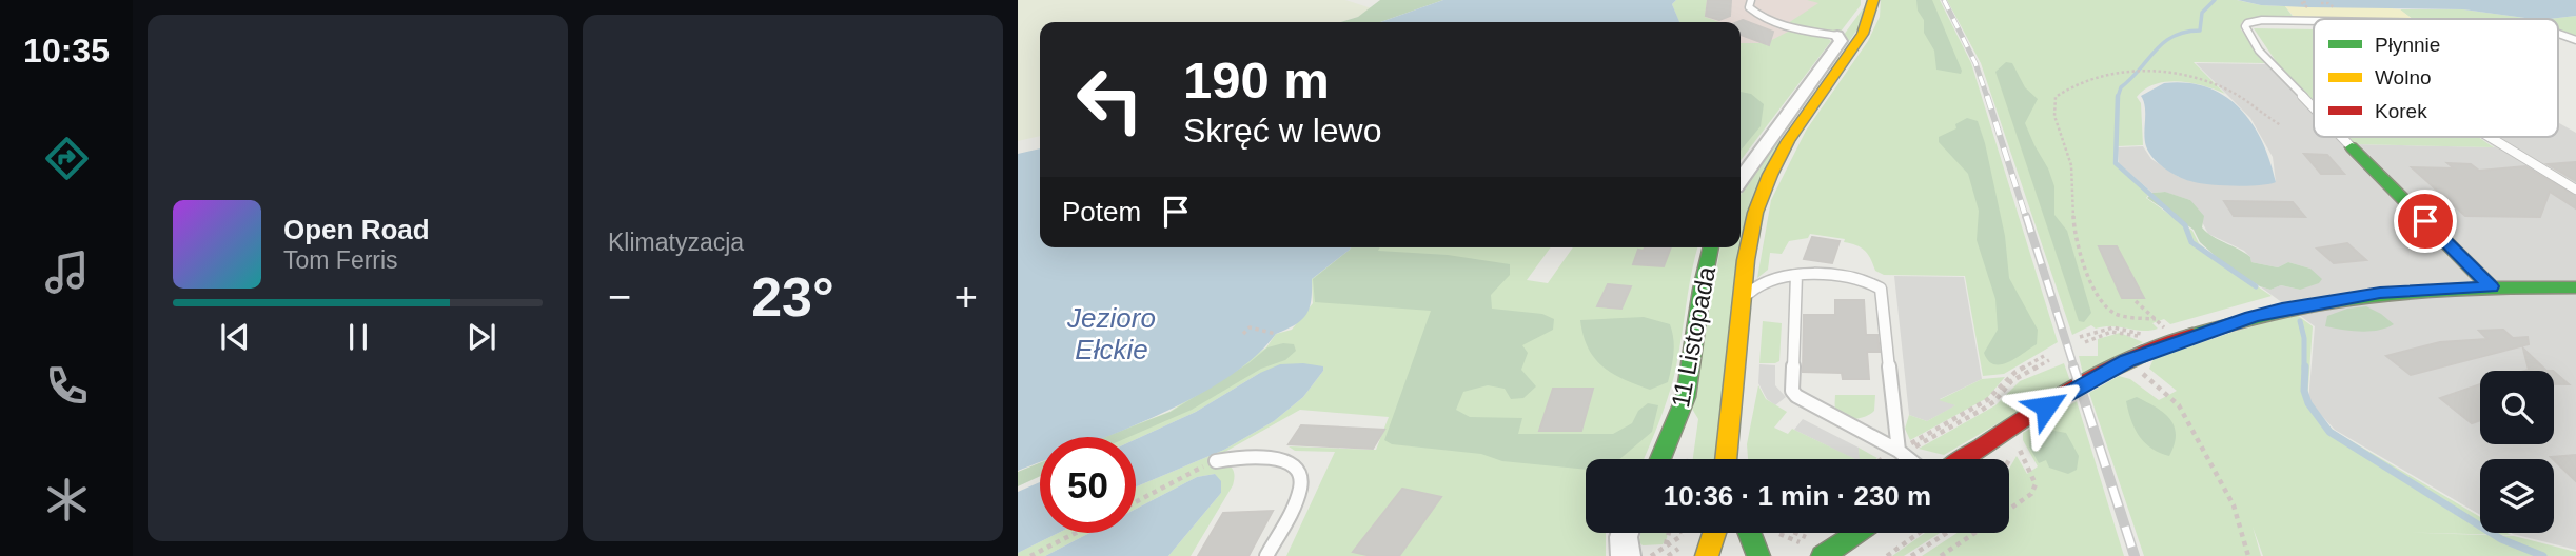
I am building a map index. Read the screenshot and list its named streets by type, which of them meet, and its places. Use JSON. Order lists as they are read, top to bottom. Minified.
{"streets":{"main road":["11 Listopada"]},"water":["Jezioro Ełckie"],"legend":["Płynnie","Wolno","Korek"],"page":{"tabs":"10:35","tile":"Klimatyzacja","turn":["190 m","Skręć w lewo"],"then":"Potem","song":["Open Road","Tom Ferris"],"heat":["−","23°","+"],"limit":"50","trip":"10:36 · 1 min · 230 m"}}
